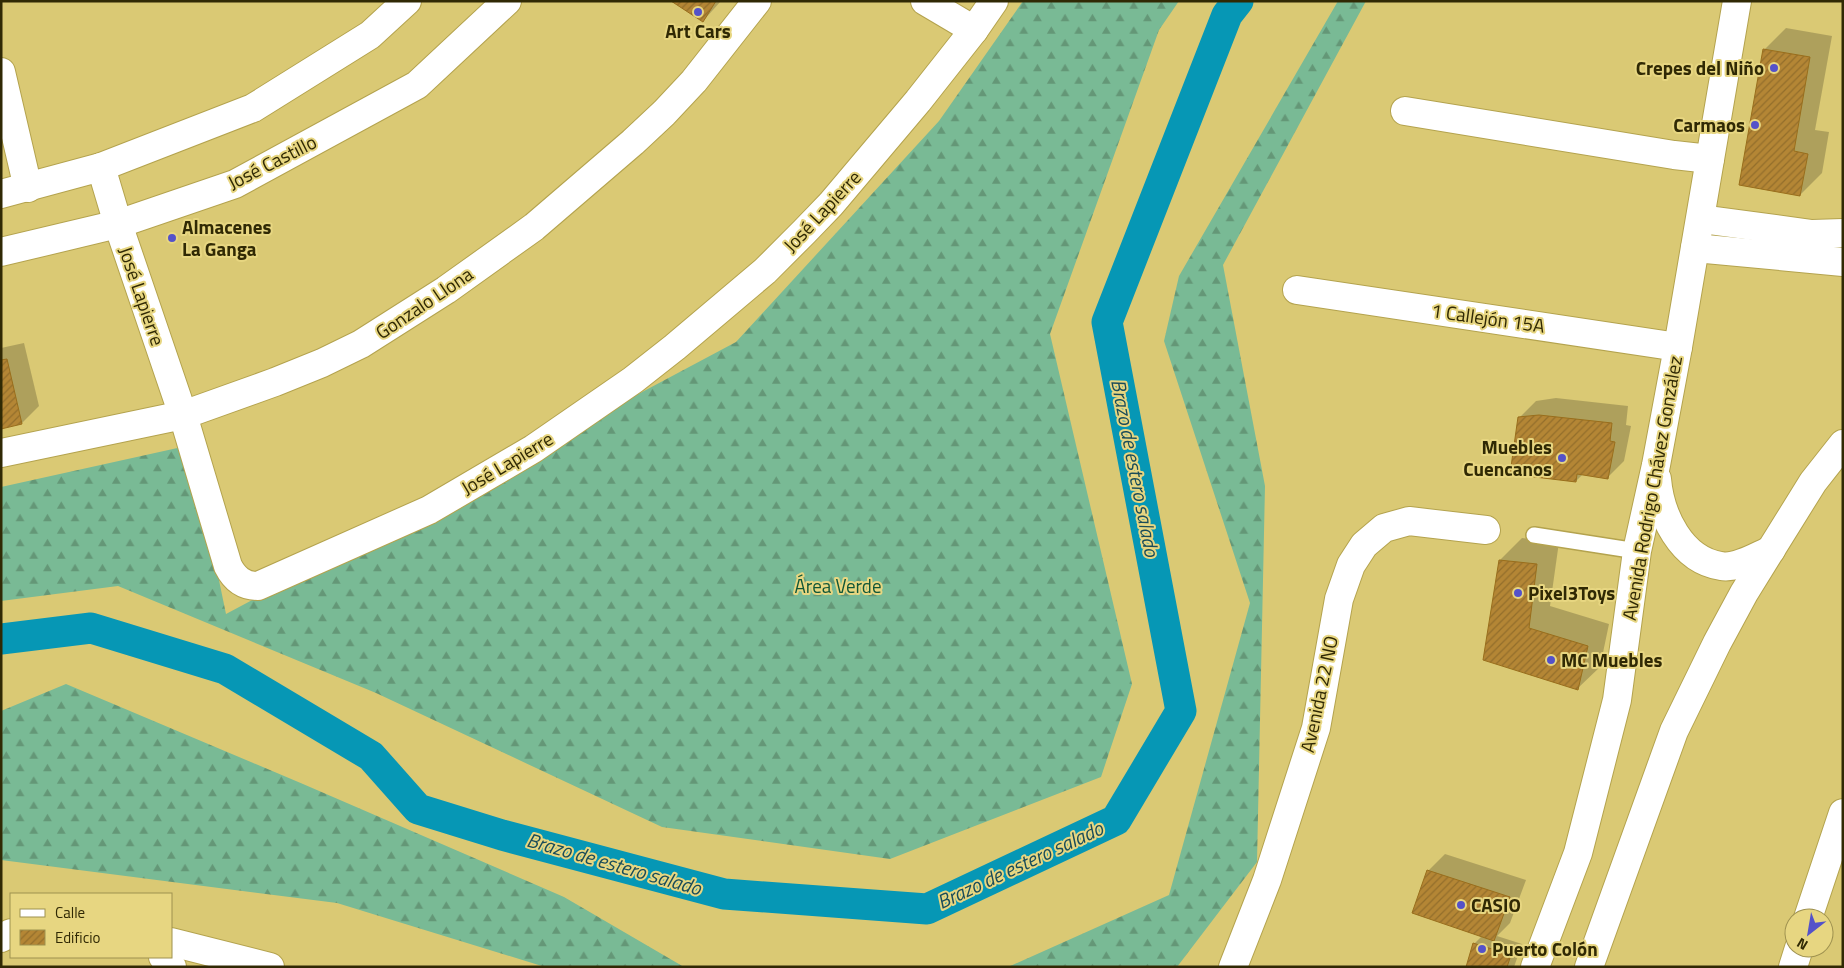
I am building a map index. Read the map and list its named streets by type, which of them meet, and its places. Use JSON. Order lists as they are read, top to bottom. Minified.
{"streets":{"street":["José Castillo","José Lapierre","Gonzalo Llona","1 Callejón 15A","Avenida Rodrigo Chávez González","Avenida 22 NO"]},"crossings":[["José Castillo","José Lapierre"],["José Lapierre","Gonzalo Llona"],["1 Callejón 15A","Avenida Rodrigo Chávez González"]],"water":["Brazo de estero salado"],"parks":["Área Verde"],"places":["Art Cars","Crepes del Niño","Carmaos","Almacenes La Ganga","Muebles Cuencanos","Pixel3Toys","MC Muebles","CASIO","Puerto Colón"],"legend":["Calle","Edificio"],"north":"bottom left"}
